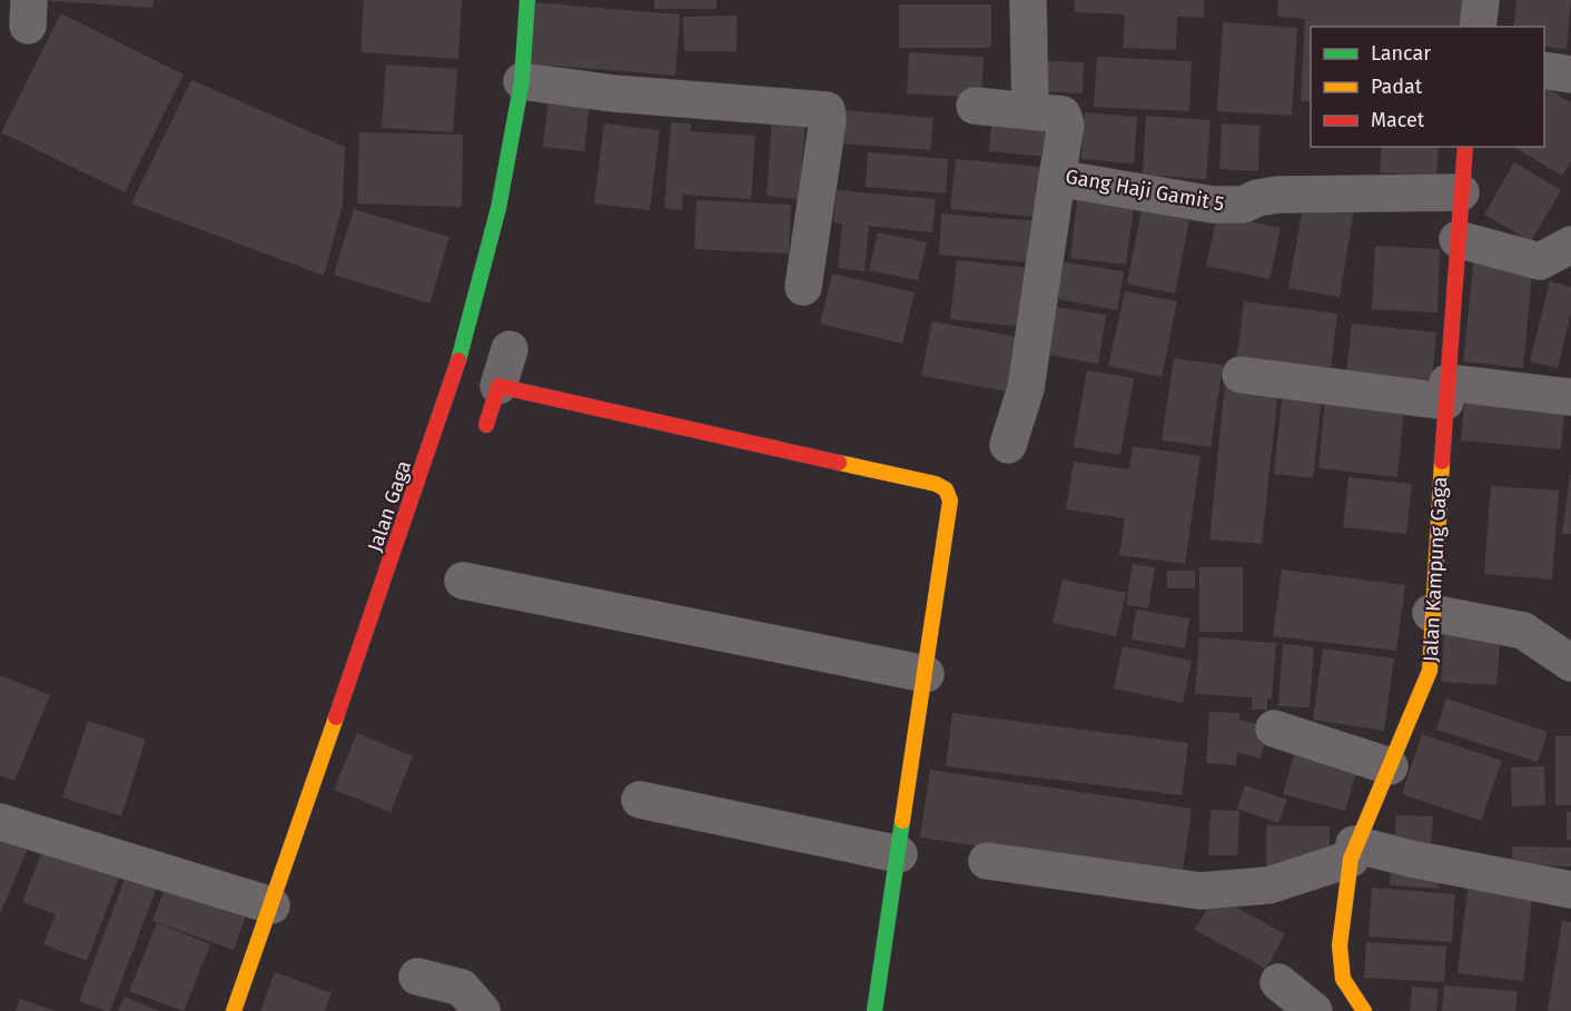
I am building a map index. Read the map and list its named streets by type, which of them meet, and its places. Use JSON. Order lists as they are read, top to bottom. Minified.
{"streets":{"street":["Gang Haji Gamit 5","Jalan Gaga","Jalan Kampung Gaga"]},"crossings":[["Gang Haji Gamit 5","Jalan Kampung Gaga"]],"legend":["Lancar","Padat","Macet"]}
